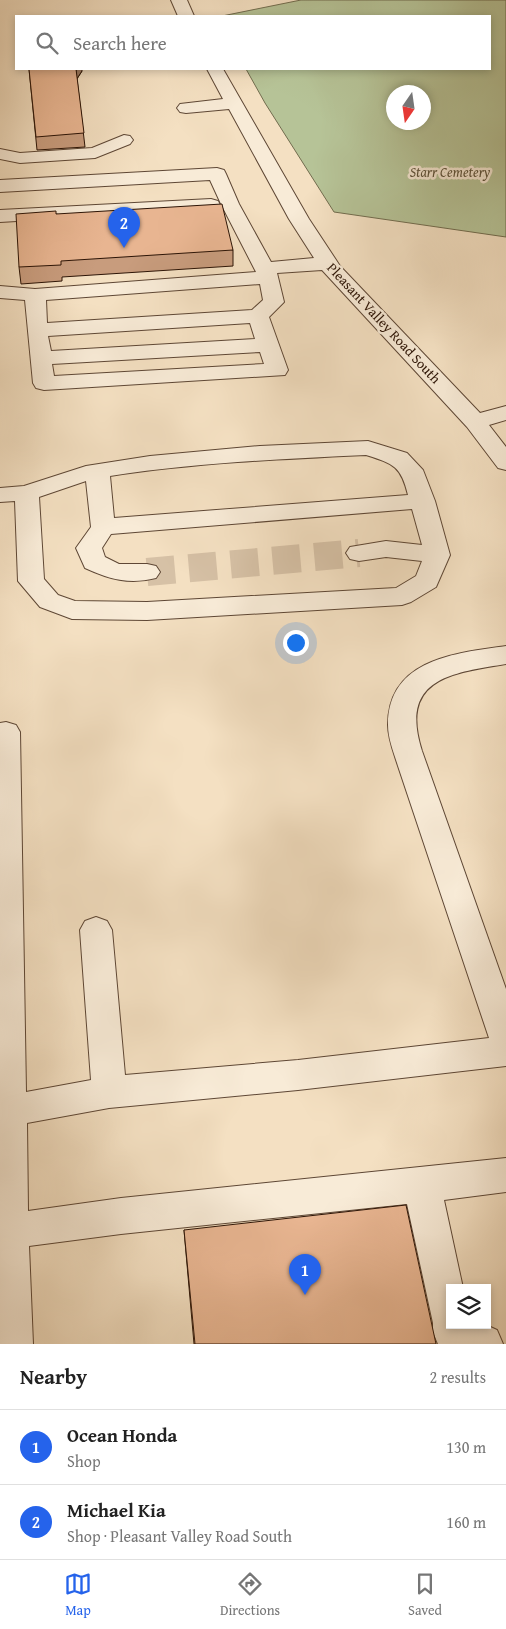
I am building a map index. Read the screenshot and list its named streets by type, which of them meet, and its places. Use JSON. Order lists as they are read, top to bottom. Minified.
{"streets":{"street":["Pleasant Valley Road South"]},"parks":["Starr Cemetery"],"north":"bottom","page":{"search":"Search here","pins":["2","1"],"heading":["Nearby","2 results"],"list":[{"mark":"1","name":"Ocean Honda","note":"Shop","value":"130 m"},{"mark":"2","name":"Michael Kia","note":"Shop · Pleasant Valley Road South","value":"160 m"}],"nav":["Map","Directions","Saved"]}}
